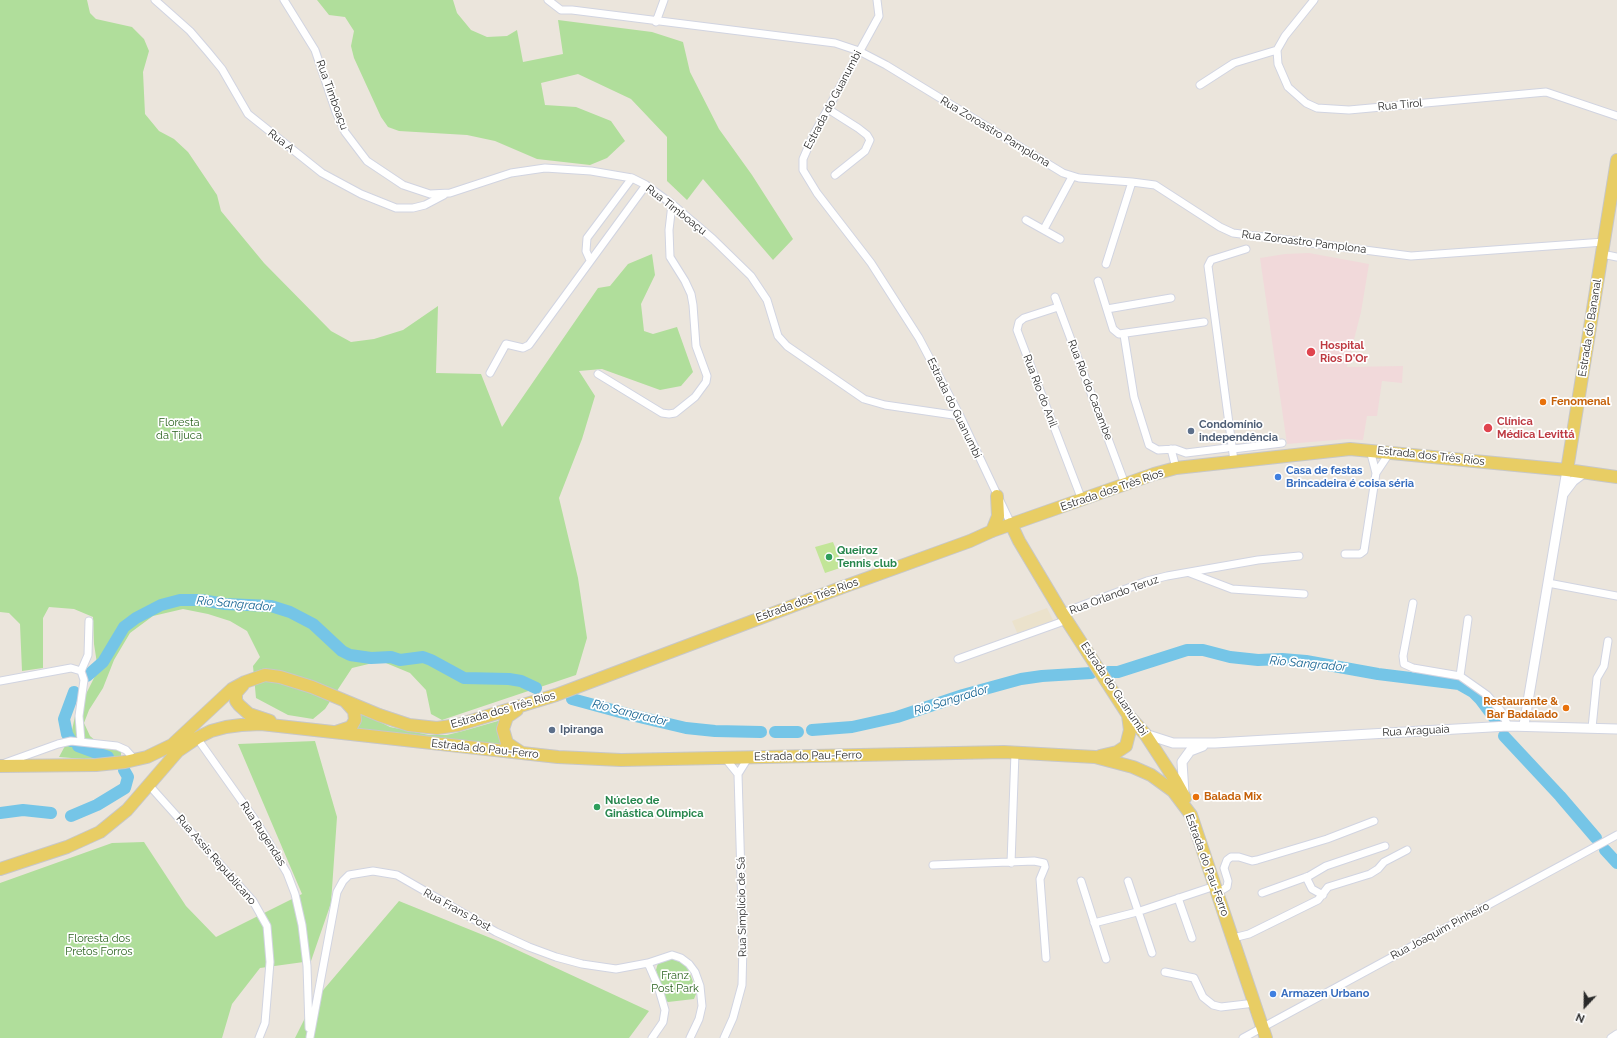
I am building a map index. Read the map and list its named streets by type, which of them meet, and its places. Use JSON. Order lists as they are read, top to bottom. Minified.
{"streets":{"main road":["Estrada do Guanumbi","Estrada do Bananal","Estrada dos Três Rios","Estrada do Pau-Ferro"],"street":["Rua Timboaçu","Rua Tirol","Rua Zoroastro Pamplona","Rua A","Rua Rio do Cacambe","Rua Rio do Anil","Rua Orlando Teruz","Rua Araguaia","Rua Rugendas","Rua Assis Republicano","Rua Simplício de Sá","Rua Frans Post","Rua Joaquim Pinheiro"]},"crossings":[["Rua Timboaçu","Estrada do Guanumbi"],["Rua Timboaçu","Rua A"],["Estrada do Guanumbi","Rua Zoroastro Pamplona"],["Estrada do Guanumbi","Estrada dos Três Rios"],["Estrada do Guanumbi","Rua Orlando Teruz"],["Estrada do Guanumbi","Rua Araguaia"],["Estrada do Guanumbi","Estrada do Pau-Ferro"],["Rua Zoroastro Pamplona","Estrada do Bananal"],["Estrada do Bananal","Estrada dos Três Rios"],["Estrada do Bananal","Rua Araguaia"],["Rua Rio do Cacambe","Rua Rio do Anil"],["Rua Rio do Cacambe","Estrada dos Três Rios"],["Rua Rio do Anil","Estrada dos Três Rios"],["Estrada dos Três Rios","Estrada do Pau-Ferro"],["Estrada dos Três Rios","Rua Assis Republicano"],["Estrada do Pau-Ferro","Rua Rugendas"],["Estrada do Pau-Ferro","Rua Joaquim Pinheiro"],["Rua Rugendas","Rua Frans Post"]],"water":["Rio Sangrador"],"parks":["Floresta da Tijuca","Floresta dos Pretos Forros","Franz Post Park"],"places":["Hospital Rios D'Or","Fenomenal","Clínica Médica Levittá","Condomínio independência","Casa de festas Brincadeira é coisa séria","Queiroz Tennis club","Restaurante & Bar Badalado","Ipiranga","Balada Mix","Núcleo de Ginástica Olímpica","Armazen Urbano"],"north":"bottom"}
